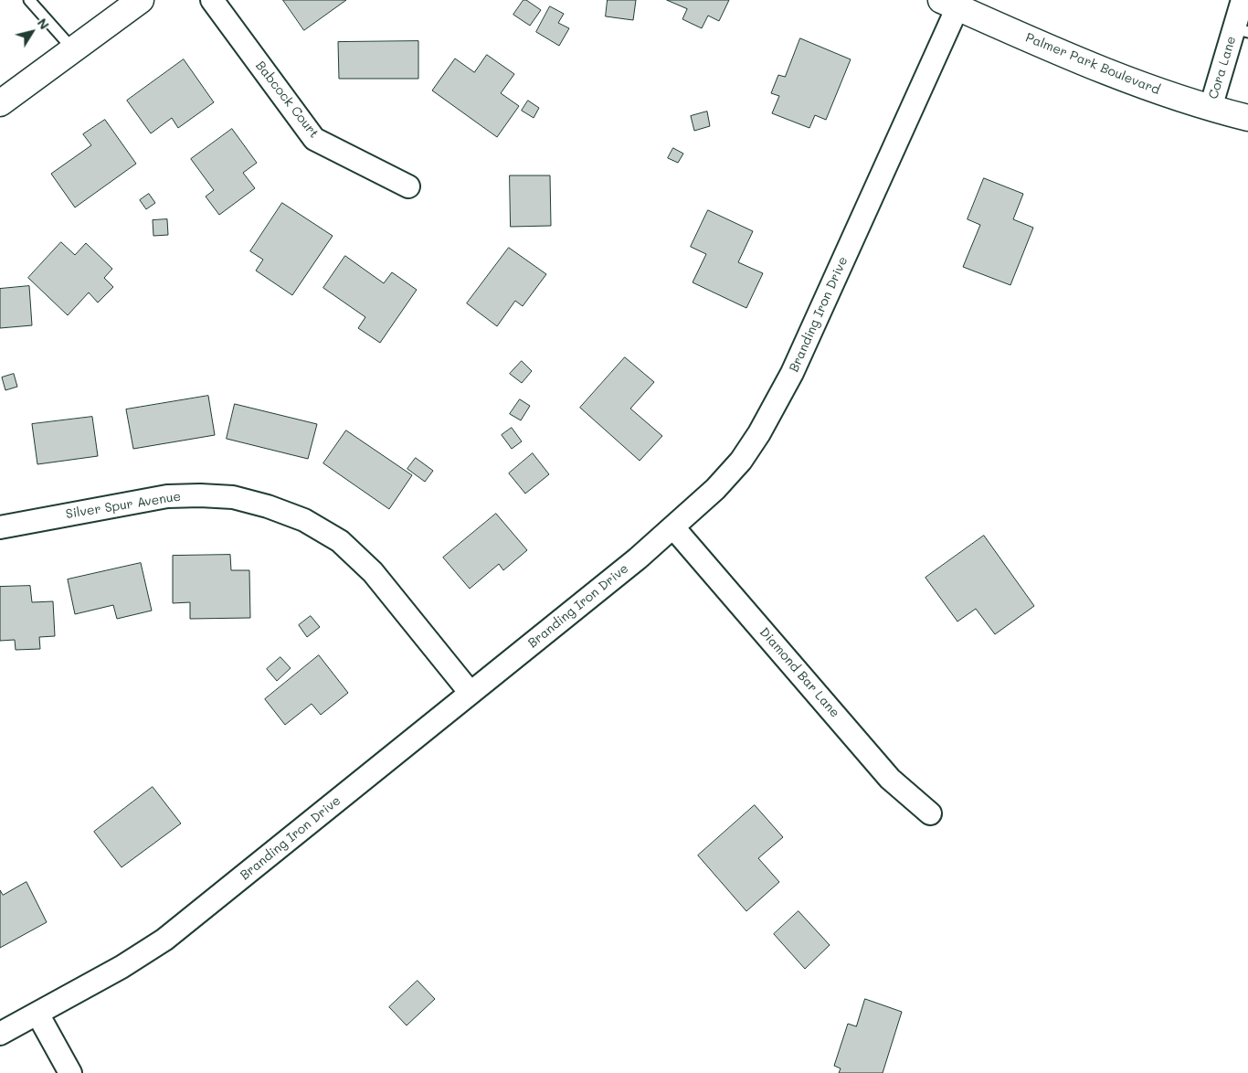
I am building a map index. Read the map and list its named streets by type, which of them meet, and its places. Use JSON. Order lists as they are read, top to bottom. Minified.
{"streets":{"main road":["Palmer Park Boulevard"],"street":["Cora Lane","Babcock Court","Branding Iron Drive","Silver Spur Avenue","Diamond Bar Lane"]},"crossings":[["Palmer Park Boulevard","Cora Lane"],["Palmer Park Boulevard","Branding Iron Drive"],["Branding Iron Drive","Silver Spur Avenue"],["Branding Iron Drive","Diamond Bar Lane"]],"north":"top right"}
